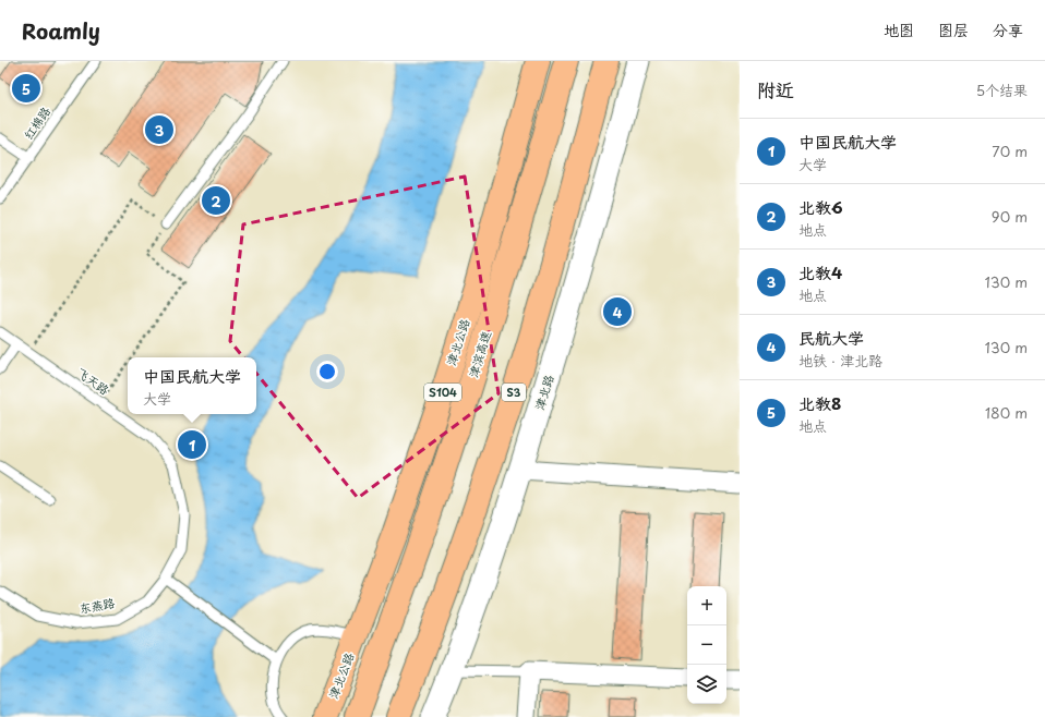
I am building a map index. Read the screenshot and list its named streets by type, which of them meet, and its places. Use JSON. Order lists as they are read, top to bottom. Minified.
{"streets":{"main road":["津北公路","津滨高速","S104","S3"],"street":["津北路"],"lane":["红棉路","飞天路","东燕路"]},"crossings":[["飞天路","东燕路"]],"page":{"header":"Roamly","nav":["地图","图层","分享"],"heading":["附近","5个结果"],"pins":["5","3","2","4","1"],"list":[{"mark":"1","name":"中国民航大学","note":"大学","value":"70 m"},{"mark":"2","name":"北教6","note":"地点","value":"90 m"},{"mark":"3","name":"北教4","note":"地点","value":"130 m"},{"mark":"4","name":"民航大学","note":"地铁 · 津北路","value":"130 m"},{"mark":"5","name":"北教8","note":"地点","value":"180 m"}],"popup":["中国民航大学","大学"],"map_buttons":["+","−"]}}
